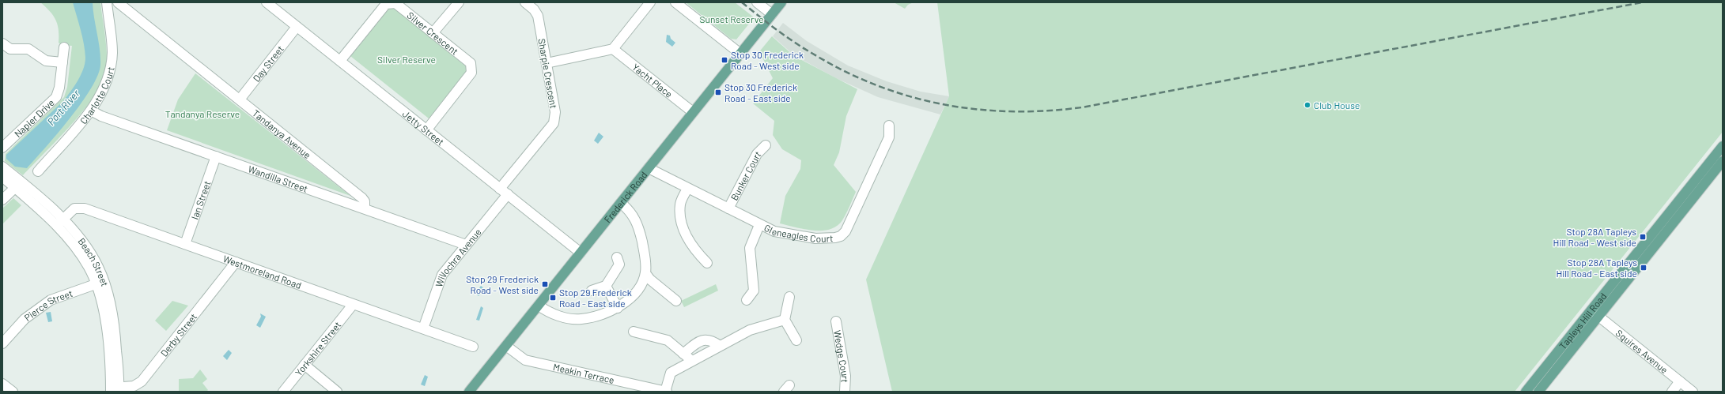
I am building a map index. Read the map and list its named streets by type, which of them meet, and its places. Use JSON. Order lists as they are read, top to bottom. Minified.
{"streets":{"main road":["Frederick Road","Tapleys Hill Road"],"street":["Silver Crescent","Day Street","Sharpie Crescent","Yacht Place","Charlotte Court","Napier Drive","Jetty Street","Tandanya Avenue","Bunker Court","Wandilla Street","Ian Street","Gleneagles Court","Willochra Avenue","Beach Street","Westmoreland Road","Pierce Street","Derby Street","Yorkshire Street","Squires Avenue","Wedge Court","Meakin Terrace"]},"crossings":[["Silver Crescent","Jetty Street"],["Day Street","Jetty Street"],["Day Street","Tandanya Avenue"],["Sharpie Crescent","Jetty Street"],["Sharpie Crescent","Willochra Avenue"],["Yacht Place","Frederick Road"],["Charlotte Court","Wandilla Street"],["Jetty Street","Frederick Road"],["Jetty Street","Willochra Avenue"],["Tandanya Avenue","Wandilla Street"],["Bunker Court","Gleneagles Court"],["Wandilla Street","Ian Street"],["Wandilla Street","Willochra Avenue"],["Frederick Road","Gleneagles Court"],["Frederick Road","Meakin Terrace"],["Ian Street","Westmoreland Road"],["Willochra Avenue","Westmoreland Road"],["Beach Street","Westmoreland Road"],["Beach Street","Pierce Street"],["Beach Street","Derby Street"],["Westmoreland Road","Derby Street"],["Westmoreland Road","Yorkshire Street"],["Tapleys Hill Road","Squires Avenue"]],"water":["Port River"],"parks":["Sunset Reserve","Silver Reserve","Tandanya Reserve"],"places":{"transit":["Stop 30 Frederick Road - West side","Stop 30 Frederick Road - East side","Stop 28A Tapleys Hill Road - West side","Stop 28A Tapleys Hill Road - East side","Stop 29 Frederick Road - West side","Stop 29 Frederick Road - East side"],"other":["Club House"]}}
